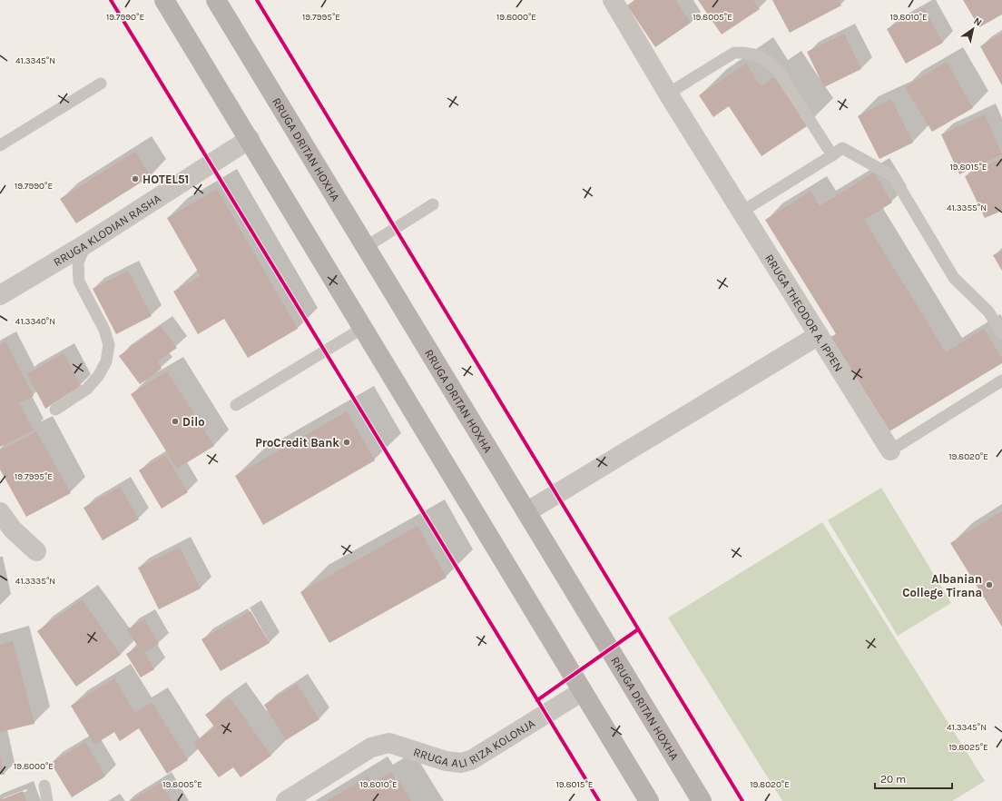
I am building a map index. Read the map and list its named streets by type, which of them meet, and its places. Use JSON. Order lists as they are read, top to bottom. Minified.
{"streets":{"main road":["RRUGA DRITAN HOXHA"],"street":["RRUGA KLODIAN RASHA","RRUGA THEODOR A. IPPEN","RRUGA ALI RIZA KOLONJA"]},"places":["HOTEL51","Dilo","ProCredit Bank","Albanian College Tirana"],"scale_bar":"20 m","north":"top right","coordinates":["19.7990°E","19.7995°E","19.8000°E","19.8005°E","19.8010°E","41.3345°N","19.8015°E","41.3355°N","41.3340°N","19.8020°E","41.3335°N","19.8025°E"]}
